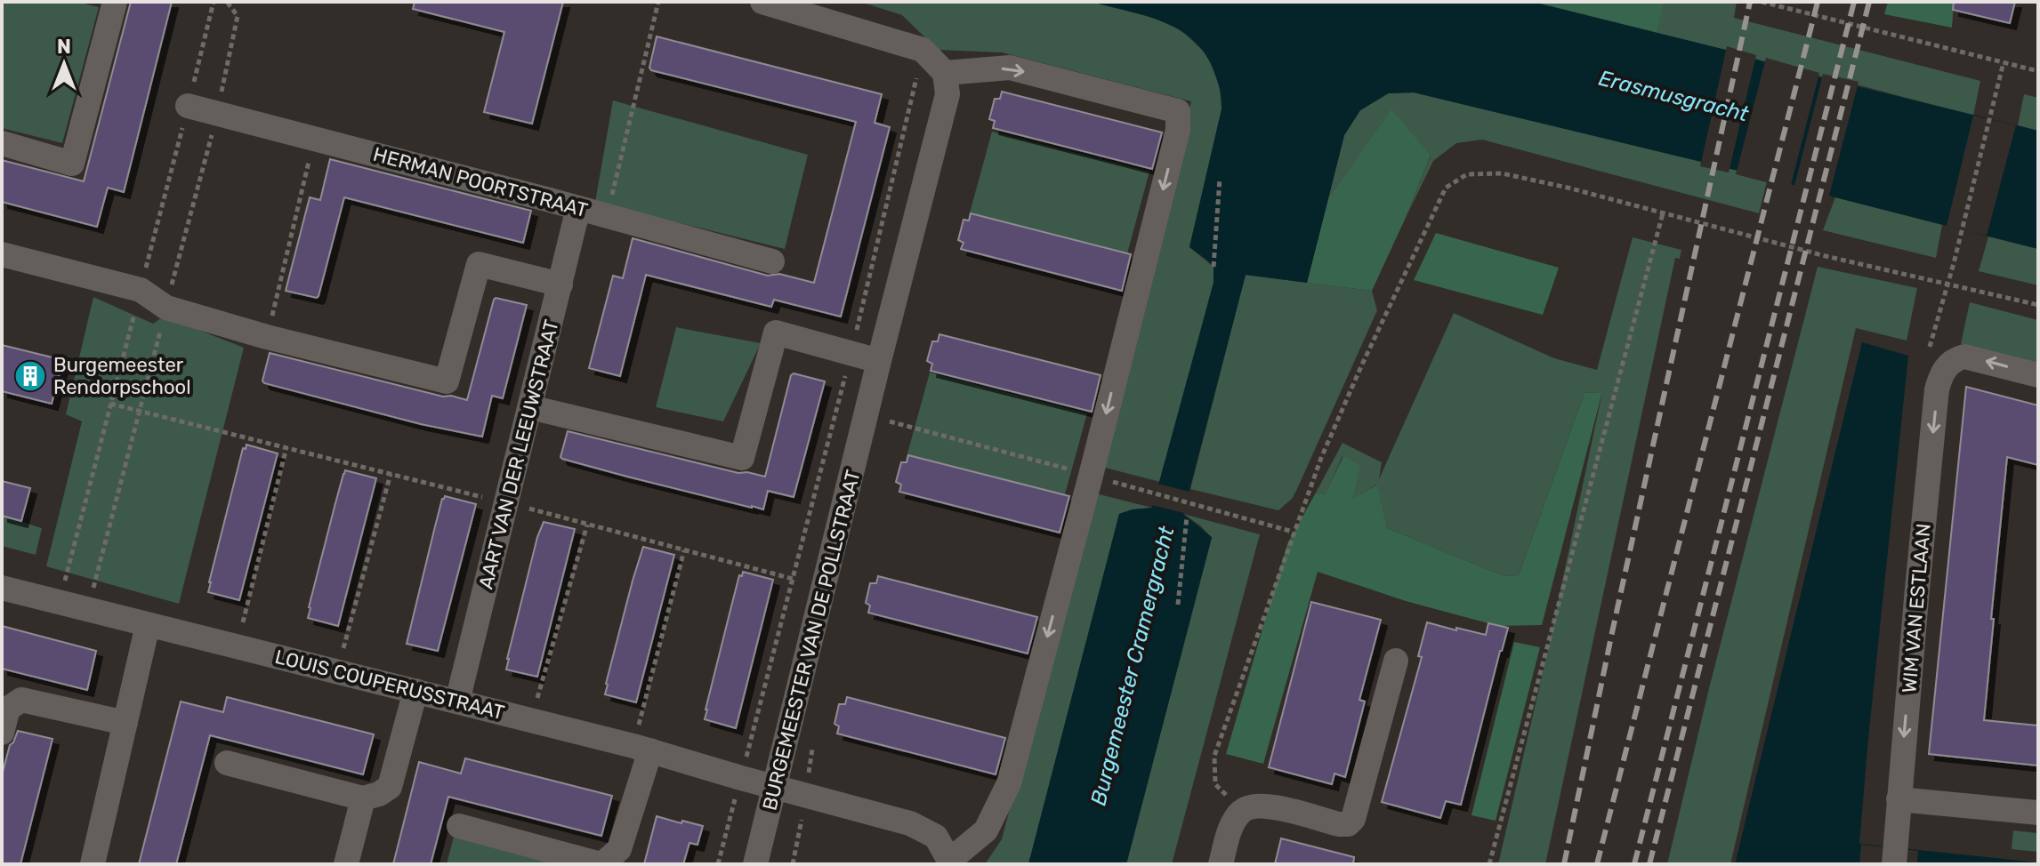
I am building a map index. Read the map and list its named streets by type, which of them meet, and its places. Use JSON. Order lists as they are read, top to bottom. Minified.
{"streets":{"street":["HERMAN POORTSTRAAT","AART VAN DER LEEUWSTRAAT","WIM VAN ESTLAAN","BURGEMEESTER VAN DE POLLSTRAAT","LOUIS COUPERUSSTRAAT"]},"crossings":[["HERMAN POORTSTRAAT","AART VAN DER LEEUWSTRAAT"],["AART VAN DER LEEUWSTRAAT","LOUIS COUPERUSSTRAAT"],["BURGEMEESTER VAN DE POLLSTRAAT","LOUIS COUPERUSSTRAAT"]],"one_way":["WIM VAN ESTLAAN"],"water":["Erasmusgracht","Burgemeester Cramergracht"],"places":{"building":["Burgemeester Rendorpschool"]},"north":"top"}
